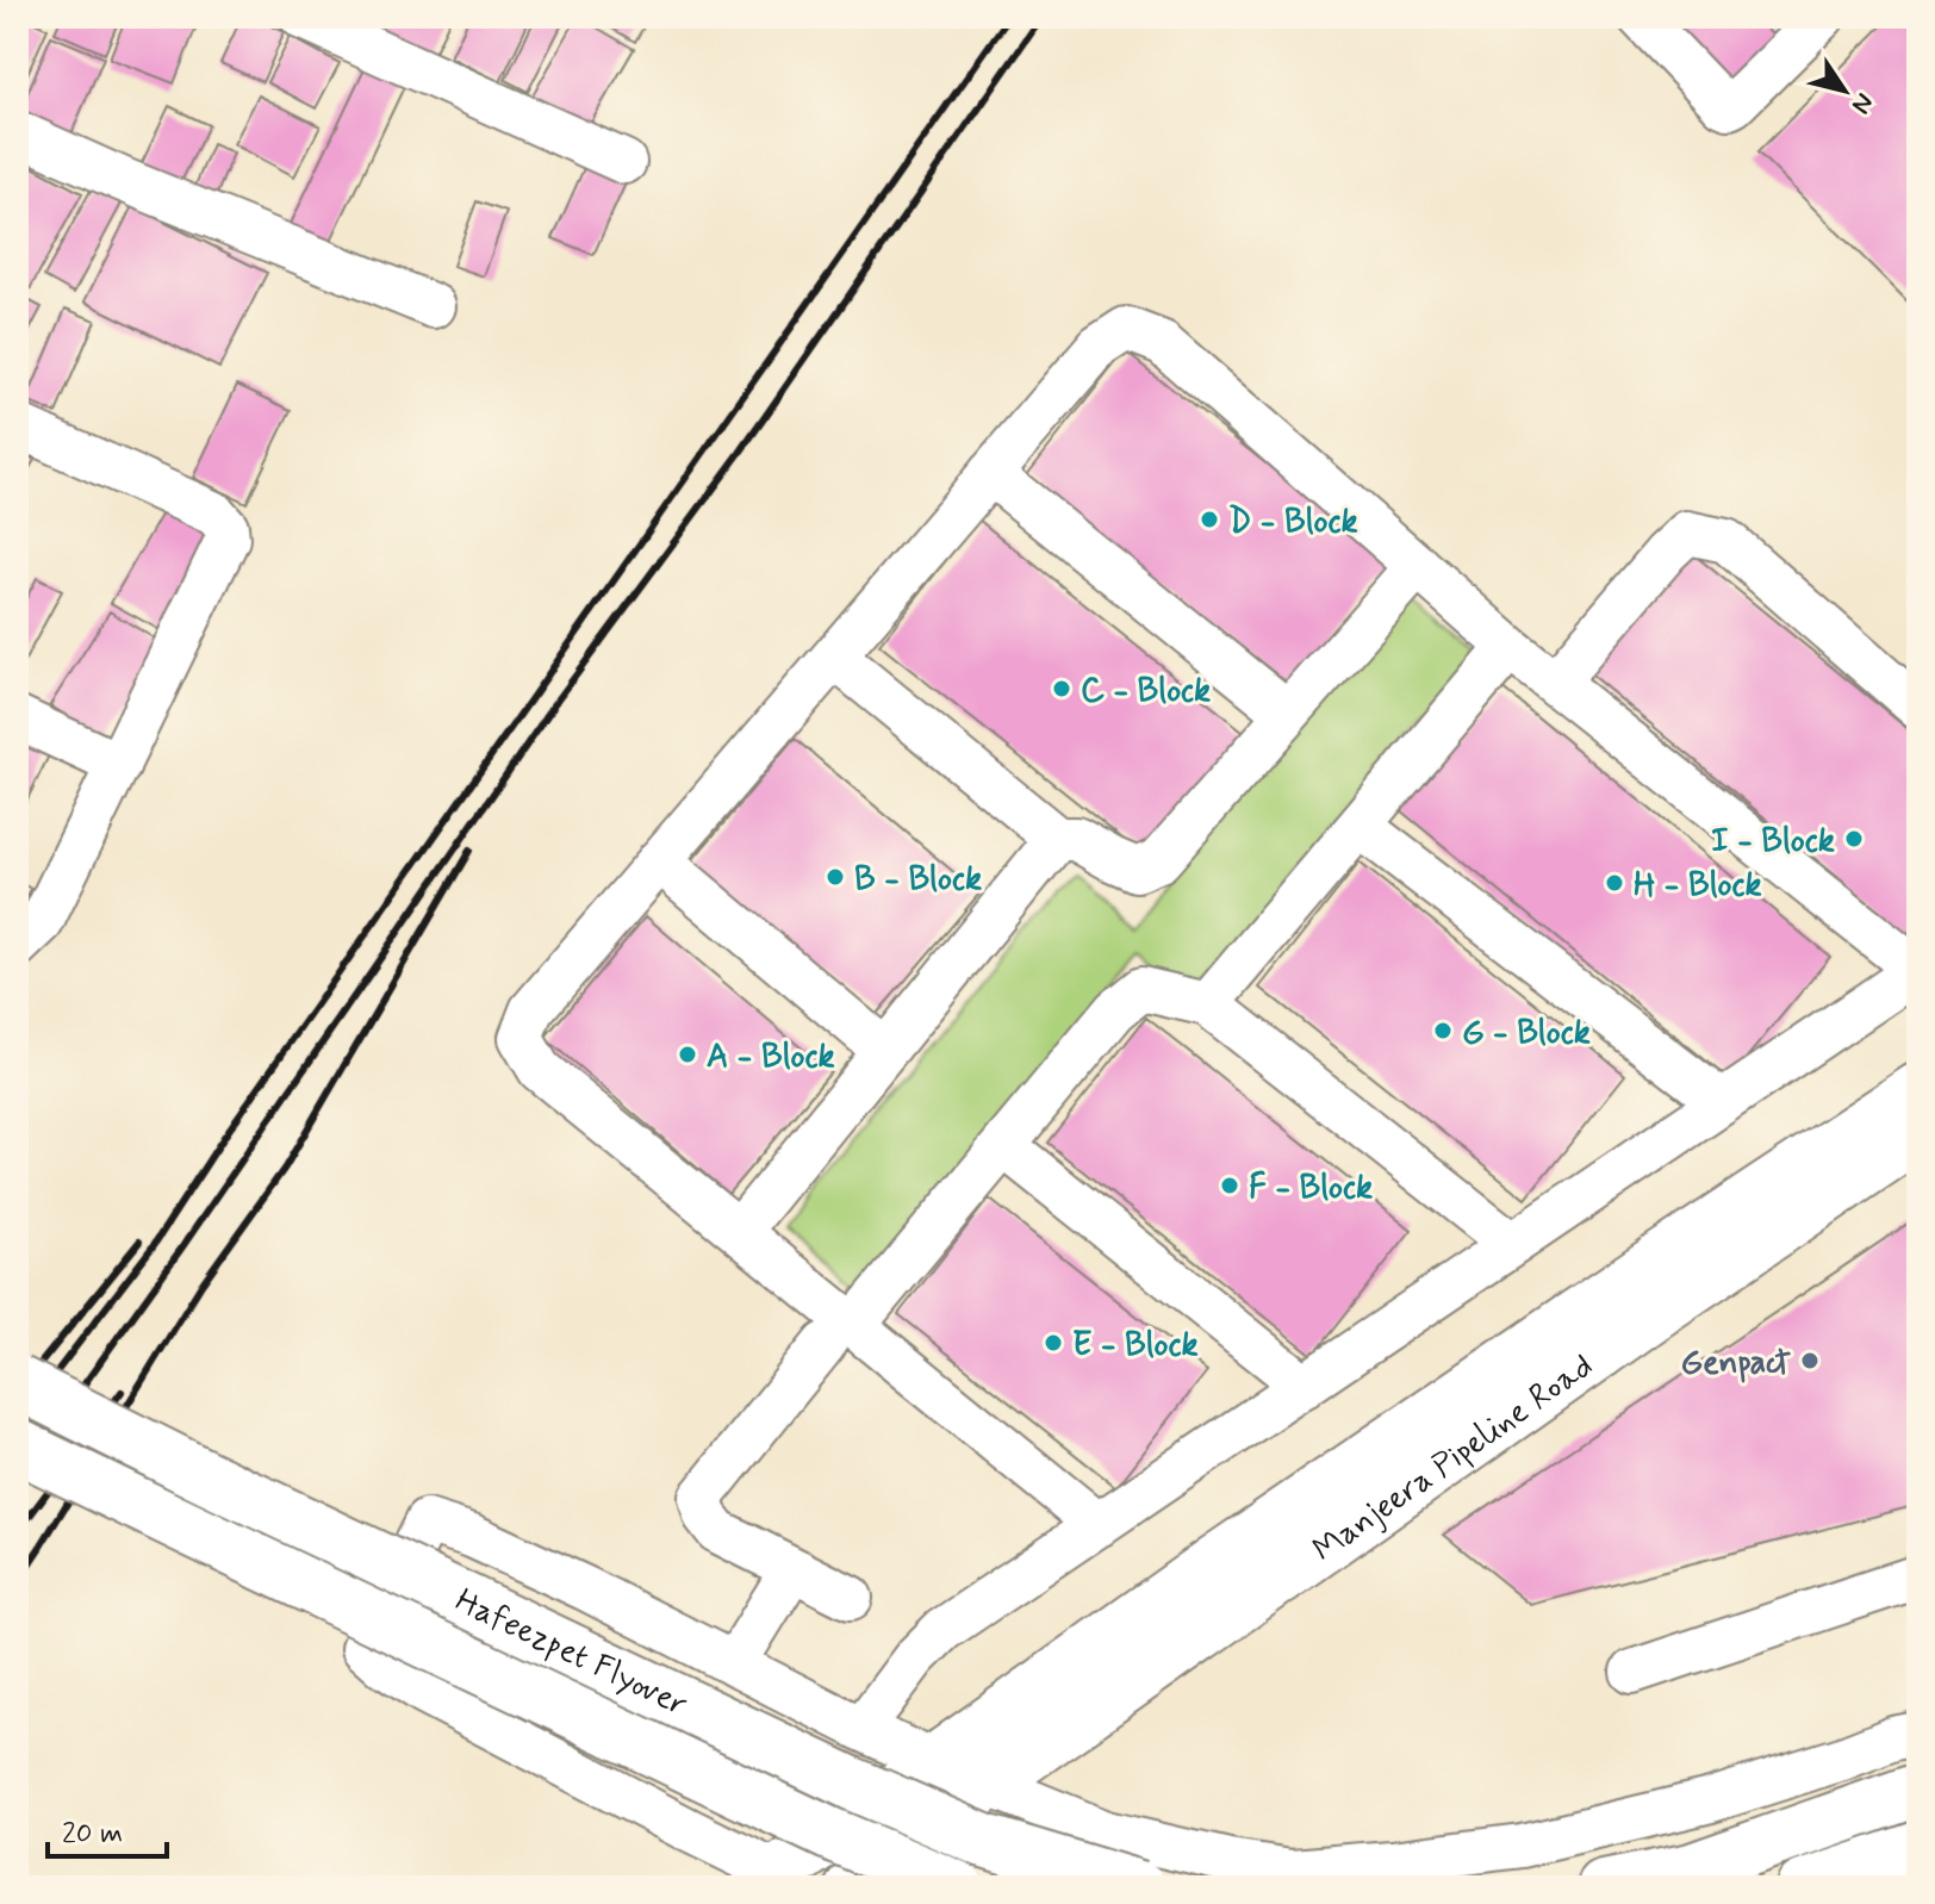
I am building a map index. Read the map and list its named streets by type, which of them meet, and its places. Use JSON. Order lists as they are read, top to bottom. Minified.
{"streets":{"main road":["Manjeera Pipeline Road","Hafeezpet Flyover"]},"places":["D - Block","C - Block","I - Block","B - Block","H - Block","G - Block","A - Block","F - Block","E - Block","Genpact"],"scale_bar":"20 m","north":"bottom right"}
